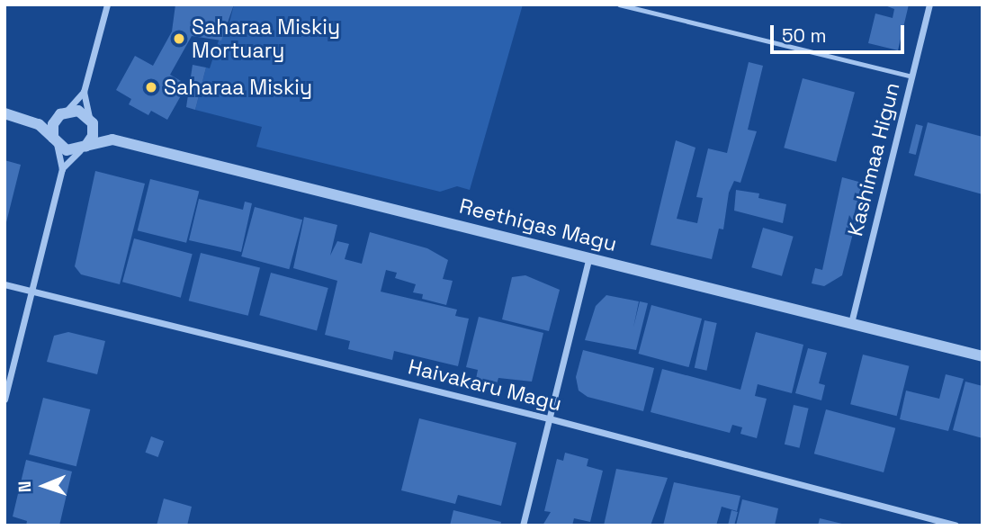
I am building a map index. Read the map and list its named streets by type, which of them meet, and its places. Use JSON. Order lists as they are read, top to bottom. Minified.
{"streets":{"street":["Kashimaa Higun","Reethigas Magu","Haivakaru Magu"]},"crossings":[["Kashimaa Higun","Reethigas Magu"]],"places":["Saharaa Miskiy Mortuary","Saharaa Miskiy"],"scale_bar":"50 m","north":"left"}
